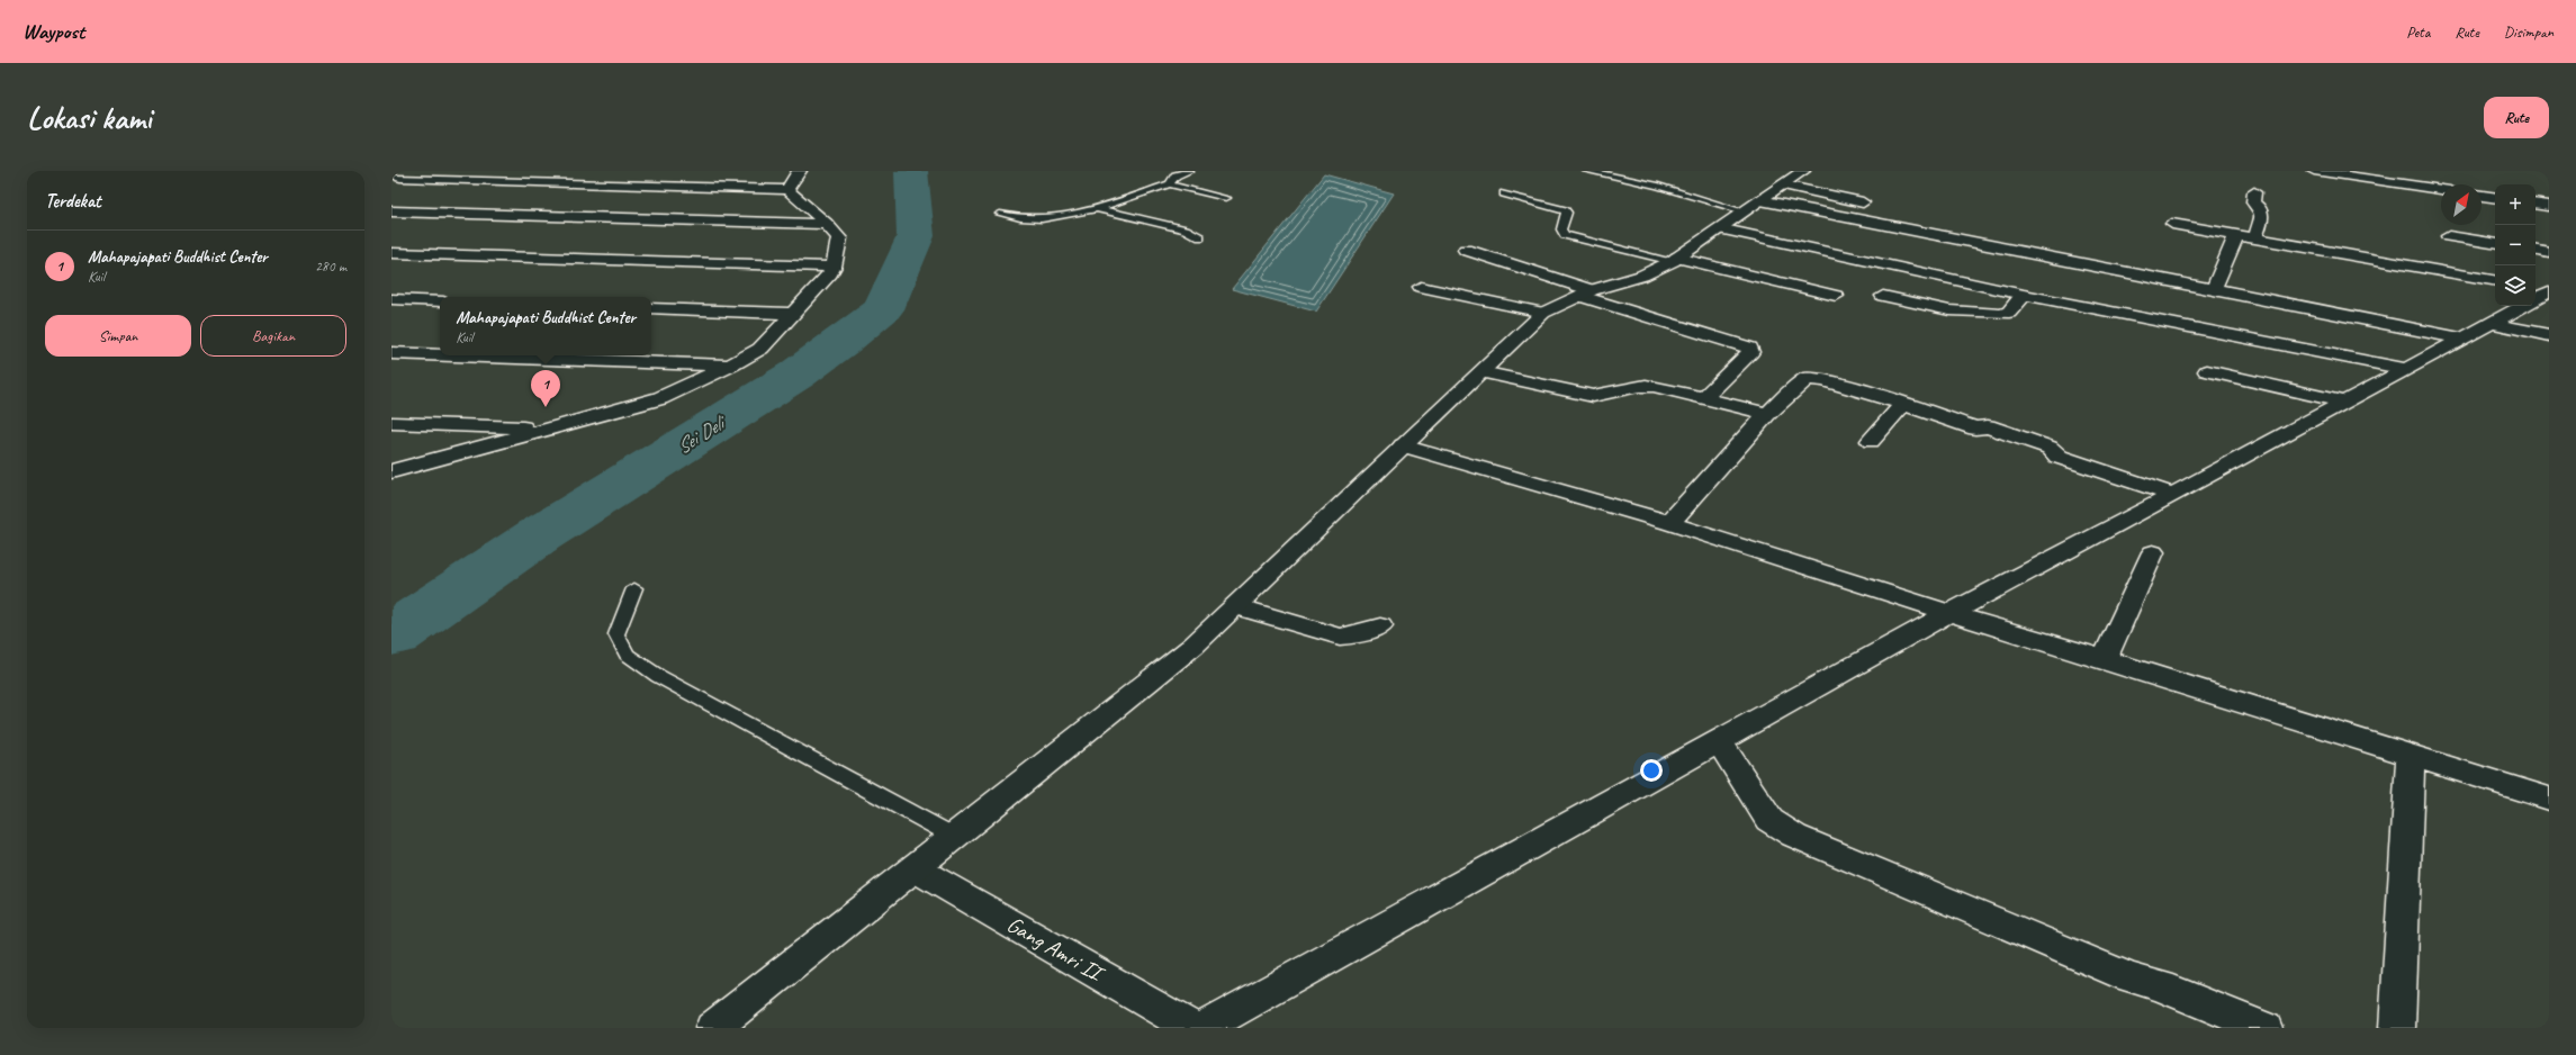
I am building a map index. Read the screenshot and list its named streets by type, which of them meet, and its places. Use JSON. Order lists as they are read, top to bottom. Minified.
{"streets":{"street":["Gang Amri II"]},"water":["Sei Deli"],"north":"top right","page":{"header":"Waypost","nav":["Peta","Rute","Disimpan"],"buttons":["Rute",["Simpan","Bagikan"]],"title":"Lokasi kami","heading":"Terdekat","map_buttons":["+","−"],"list":[{"mark":"1","name":"Mahapajapati Buddhist Center","note":"Kuil","value":"280 m"}],"popup":["Mahapajapati Buddhist Center","Kuil"],"pins":"1"}}
